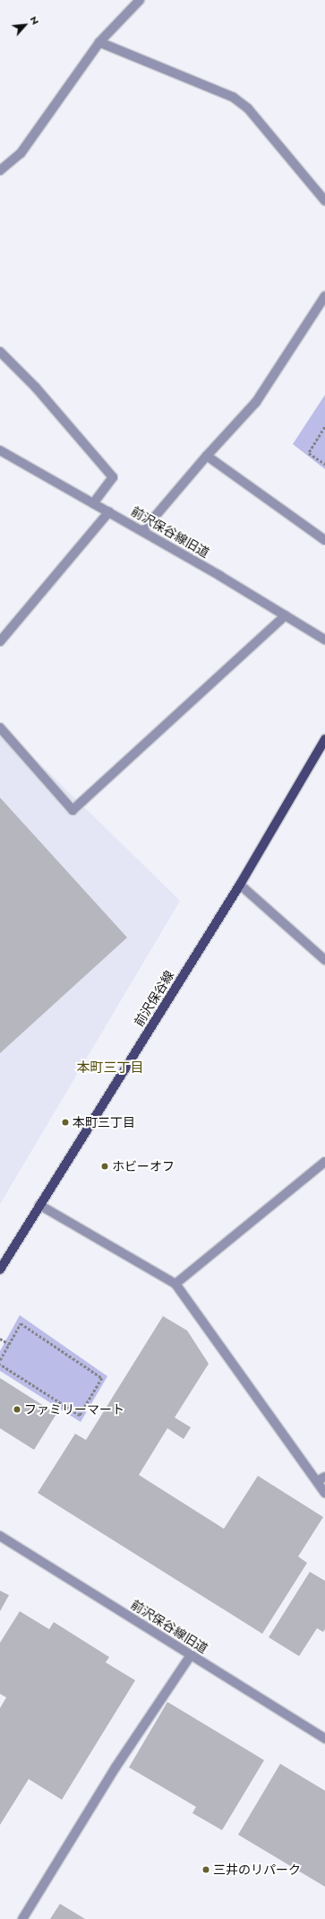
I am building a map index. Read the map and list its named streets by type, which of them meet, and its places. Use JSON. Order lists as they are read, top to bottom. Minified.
{"streets":{"main road":["前沢保谷線"],"street":["前沢保谷線旧道"]},"districts":["本町三丁目"],"places":["本町三丁目","ホビーオフ","ファミリーマート","三井のリパーク"],"north":"top right"}
